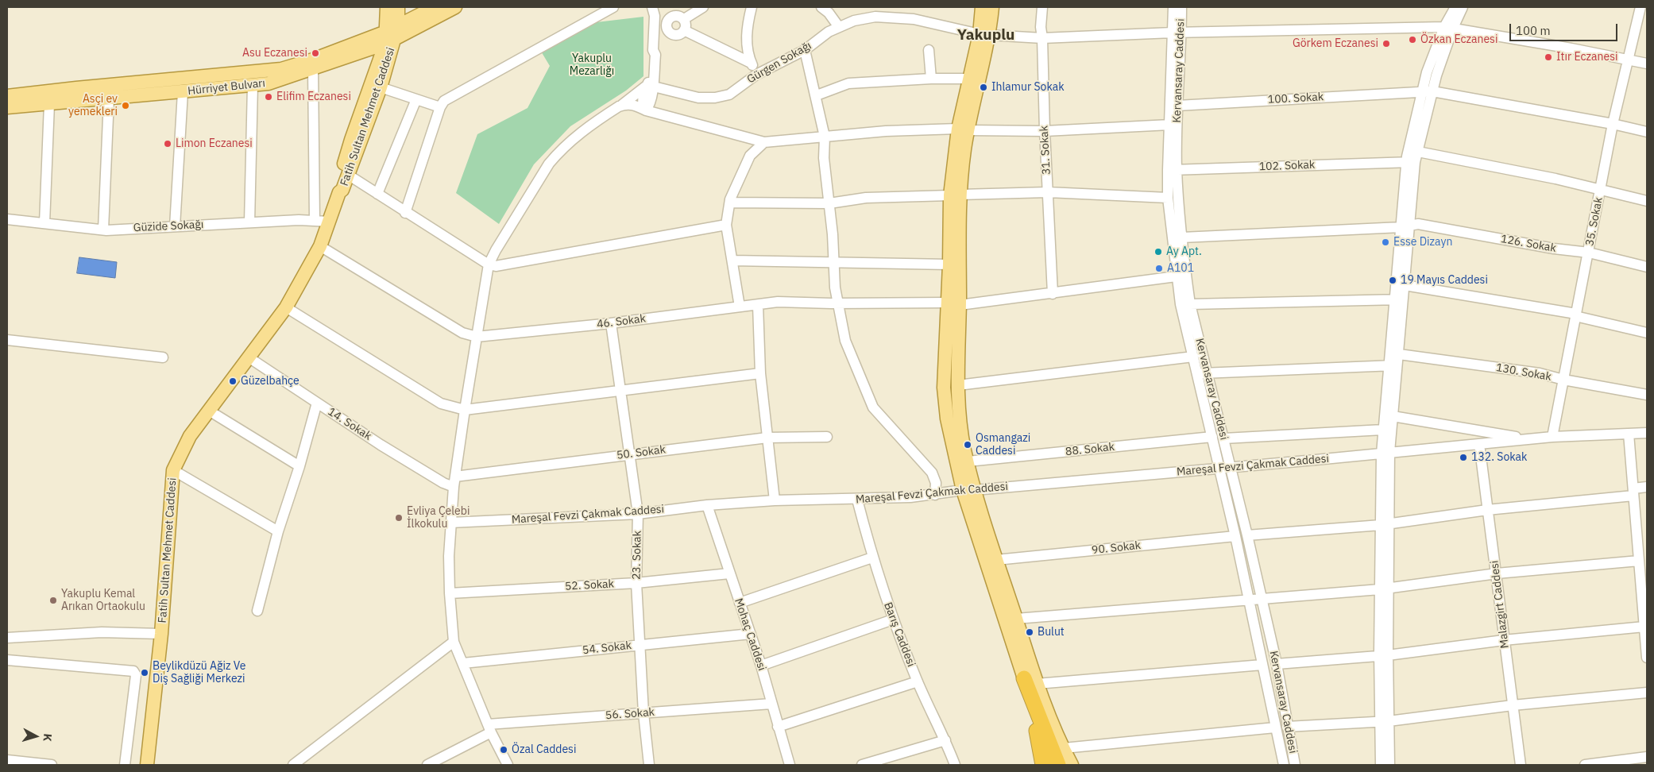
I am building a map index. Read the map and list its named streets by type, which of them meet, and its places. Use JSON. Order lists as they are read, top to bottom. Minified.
{"streets":{"main road":["Hürriyet Bulvarı","Fatih Sultan Mehmet Caddesi"],"street":["Gürgen Sokağı","Kervansaray Caddesi","100. Sokak","31. Sokak","102. Sokak","35. Sokak","Güzide Sokağı","126. Sokak","46. Sokak","130. Sokak","14. Sokak","88. Sokak","50. Sokak","Mareşal Fevzi Çakmak Caddesi","90. Sokak","23. Sokak","52. Sokak","Malazgirt Caddesi","Mohaç Caddesi","Barış Caddesi","54. Sokak","56. Sokak"]},"crossings":[["Gürgen Sokağı","Kervansaray Caddesi"],["Gürgen Sokağı","31. Sokak"],["Gürgen Sokağı","35. Sokak"],["Kervansaray Caddesi","100. Sokak"],["Kervansaray Caddesi","102. Sokak"],["Kervansaray Caddesi","126. Sokak"],["Kervansaray Caddesi","46. Sokak"],["Kervansaray Caddesi","130. Sokak"],["Kervansaray Caddesi","88. Sokak"],["Kervansaray Caddesi","Mareşal Fevzi Çakmak Caddesi"],["Kervansaray Caddesi","90. Sokak"],["Hürriyet Bulvarı","Fatih Sultan Mehmet Caddesi"],["100. Sokak","35. Sokak"],["Fatih Sultan Mehmet Caddesi","Güzide Sokağı"],["Fatih Sultan Mehmet Caddesi","46. Sokak"],["Fatih Sultan Mehmet Caddesi","14. Sokak"],["31. Sokak","46. Sokak"],["102. Sokak","35. Sokak"],["35. Sokak","126. Sokak"],["35. Sokak","130. Sokak"],["35. Sokak","Mareşal Fevzi Çakmak Caddesi"],["46. Sokak","23. Sokak"],["14. Sokak","50. Sokak"],["50. Sokak","23. Sokak"],["Mareşal Fevzi Çakmak Caddesi","23. Sokak"],["Mareşal Fevzi Çakmak Caddesi","Malazgirt Caddesi"],["Mareşal Fevzi Çakmak Caddesi","Mohaç Caddesi"],["Mareşal Fevzi Çakmak Caddesi","Barış Caddesi"],["23. Sokak","52. Sokak"],["23. Sokak","54. Sokak"],["23. Sokak","56. Sokak"],["52. Sokak","Mohaç Caddesi"],["Mohaç Caddesi","54. Sokak"],["Mohaç Caddesi","56. Sokak"]],"districts":["Yakuplu"],"parks":["Yakuplu Mezarlığı"],"places":["Özkan Eczanesi","Görkem Eczanesi","Asu Eczanesi","Itır Eczanesi","Ihlamur Sokak","Elifim Eczanesi","Asçi ev yemekleri","Limon Eczanesi","Esse Dizayn","Ay Apt.","A101","19 Mayıs Caddesi","Güzelbahçe","Osmangazi Caddesi","132. Sokak","Evliya Çelebi İlkokulu","Yakuplu Kemal Arıkan Ortaokulu","Bulut","Beylikdüzü Ağiz Ve Diş Sağliği Merkezi","Özal Caddesi"],"scale_bar":"100 m","north":"right"}
